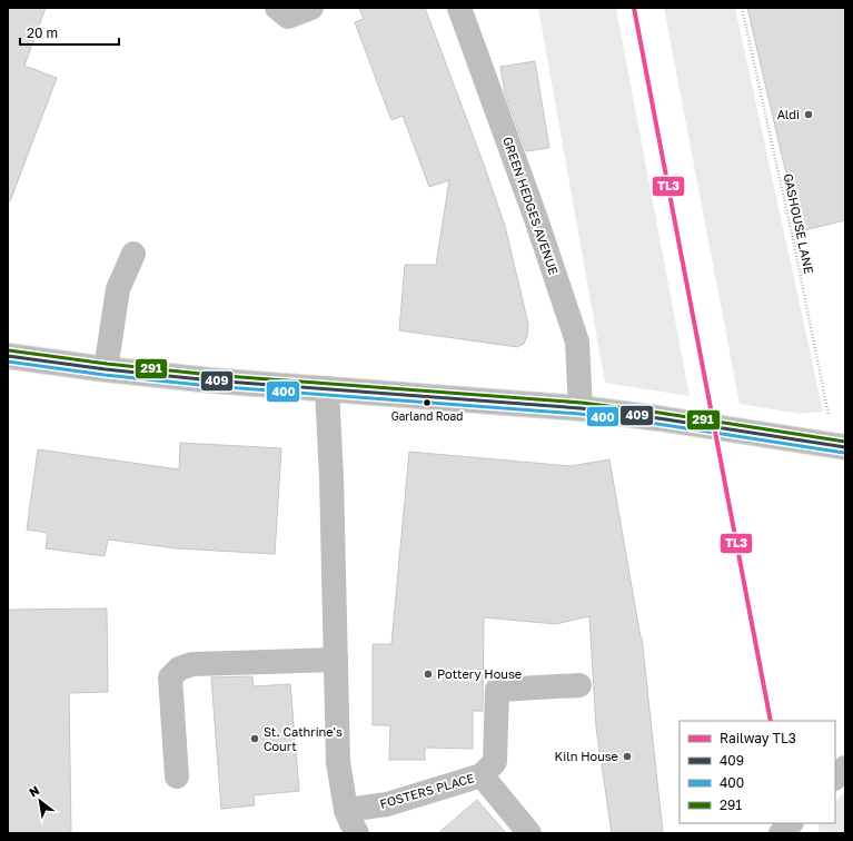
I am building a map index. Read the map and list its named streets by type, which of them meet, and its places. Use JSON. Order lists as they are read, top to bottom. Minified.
{"streets":{"street":["GREEN HEDGES AVENUE","FOSTERS PLACE"],"path":["GASHOUSE LANE"]},"places":["Aldi","Garland Road","Pottery House","St. Cathrine's Court","Kiln House"],"lines":["rail line TL3","transit line 291","transit line 409","transit line 400"],"legend":["Railway TL3","409","400","291"],"scale_bar":"20 m","north":"top left"}
